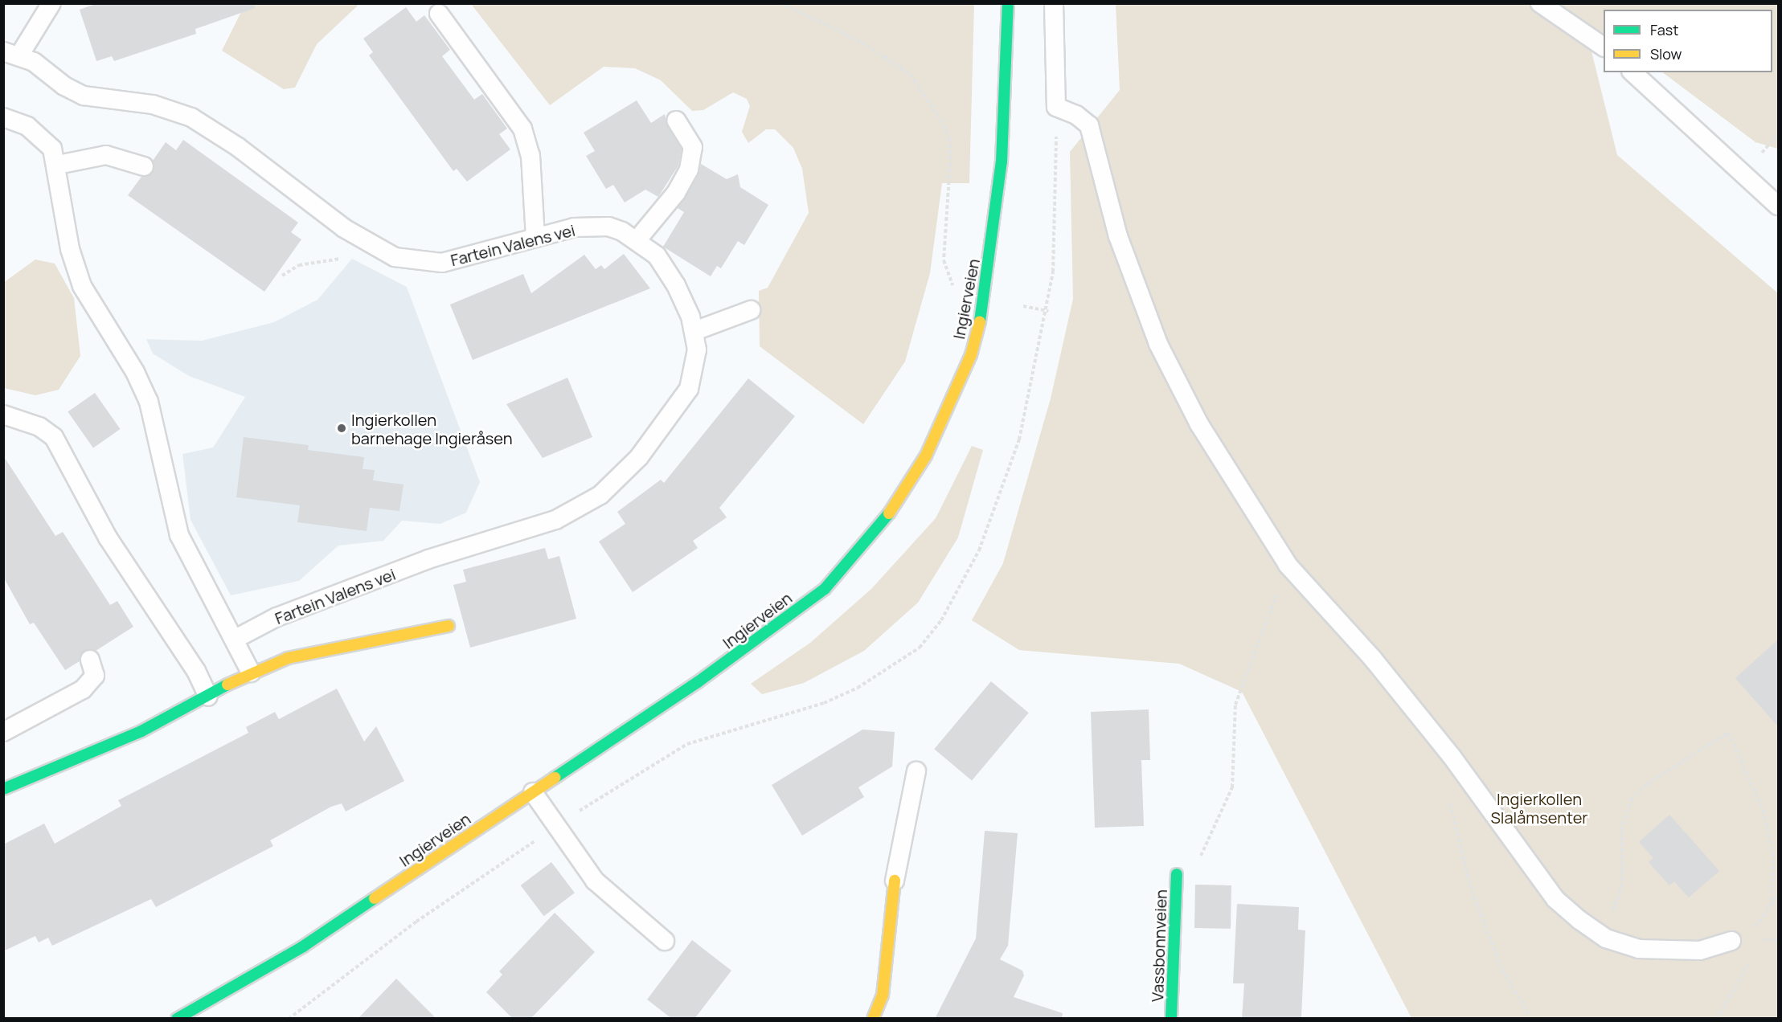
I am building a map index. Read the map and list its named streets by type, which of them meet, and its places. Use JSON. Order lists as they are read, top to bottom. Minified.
{"streets":{"main road":["Ingierveien","Vassbonnveien"],"lane":["Fartein Valens vei"]},"parks":["Ingierkollen Slalåmsenter"],"places":["Ingierkollen barnehage Ingieråsen"],"legend":["Fast","Slow"]}
